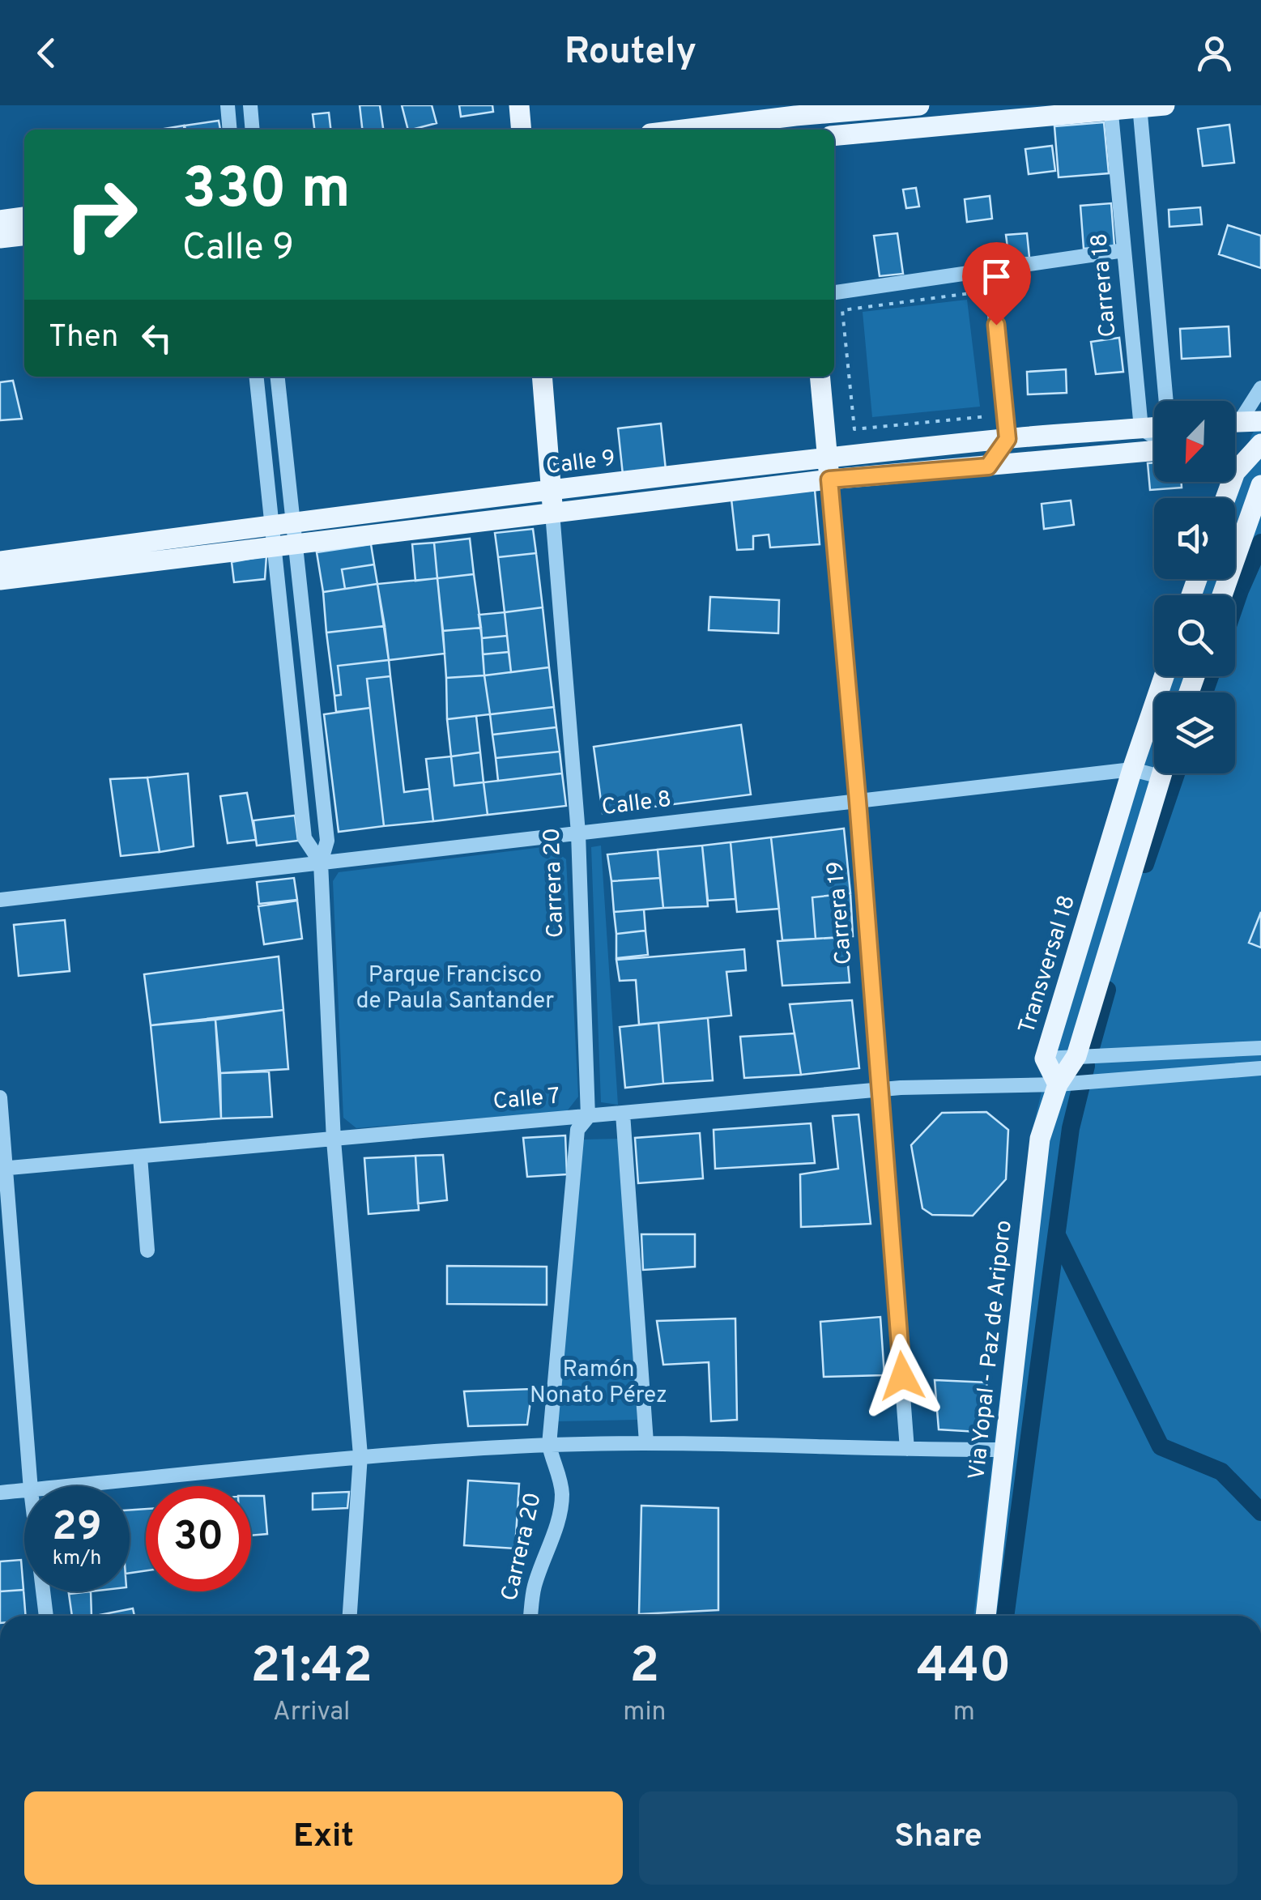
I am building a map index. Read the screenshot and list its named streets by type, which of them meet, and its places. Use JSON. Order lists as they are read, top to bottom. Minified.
{"streets":{"main road":["Calle 9","Carrera 20","Carrera 19","Transversal 18","Via Yopal - Paz de Ariporo"],"street":["Carrera 18","Calle 8","Calle 7"]},"crossings":[["Carrera 18","Calle 9"],["Calle 9","Carrera 20"],["Calle 9","Carrera 19"],["Calle 8","Carrera 20"],["Calle 8","Carrera 19"],["Calle 8","Transversal 18"],["Carrera 20","Calle 7"],["Carrera 19","Calle 7"],["Transversal 18","Calle 7"],["Transversal 18","Via Yopal - Paz de Ariporo"],["Calle 7","Via Yopal - Paz de Ariporo"]],"parks":["Parque Francisco de Paula Santander","Ramón Nonato Pérez"],"north":"bottom left","page":{"header":"Routely","turn":["330 m","Calle 9"],"then":"Then","speed":"29 km/h","limit":"30","eta":["21:42","Arrival","2","min","440","m"],"buttons":["Exit","Share"]}}
